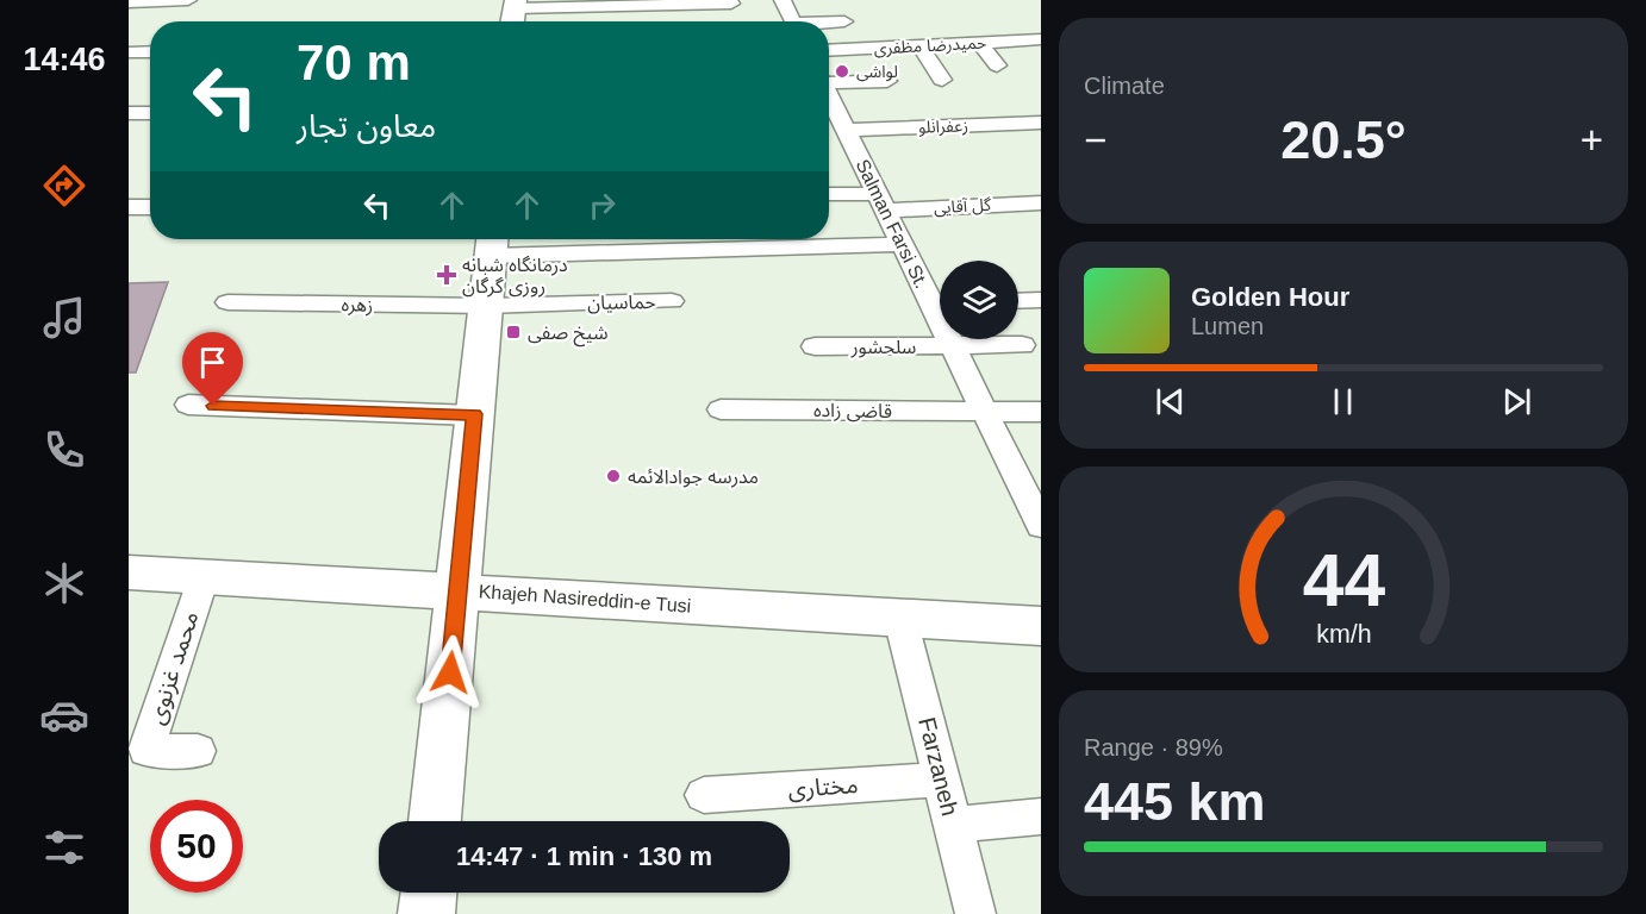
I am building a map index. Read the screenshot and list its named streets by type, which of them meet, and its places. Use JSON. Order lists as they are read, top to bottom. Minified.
{"streets":{"main road":["Khajeh Nasireddin-e Tusi"],"street":["حمیدرضا مظفری","زعفرانلو","گل آقایی","Salman Farsi St.","حماسیان","زهره","سلحشور","قاضی زاده","محمد غزنوی","Farzaneh","مختاری"]},"crossings":[["زعفرانلو","Salman Farsi St."],["گل آقایی","Salman Farsi St."],["Salman Farsi St.","سلحشور"],["Salman Farsi St.","قاضی زاده"],["حماسیان","زهره"],["Khajeh Nasireddin-e Tusi","محمد غزنوی"],["Khajeh Nasireddin-e Tusi","Farzaneh"],["Farzaneh","مختاری"]],"places":{"other":["لواشی","مدرسه جوادالائمه"],"health":["درمانگاه شبانه روزی گرگان"],"transit":["شیخ صفی"]},"page":{"tabs":"14:46","tile":["Climate",["Range · 89%","445 km"]],"turn":["70 m","معاون تجار"],"heat":["−","20.5°","+"],"song":["Golden Hour","Lumen"],"limit":"50","trip":"14:47 · 1 min · 130 m","gauge":["44","km/h"]}}
